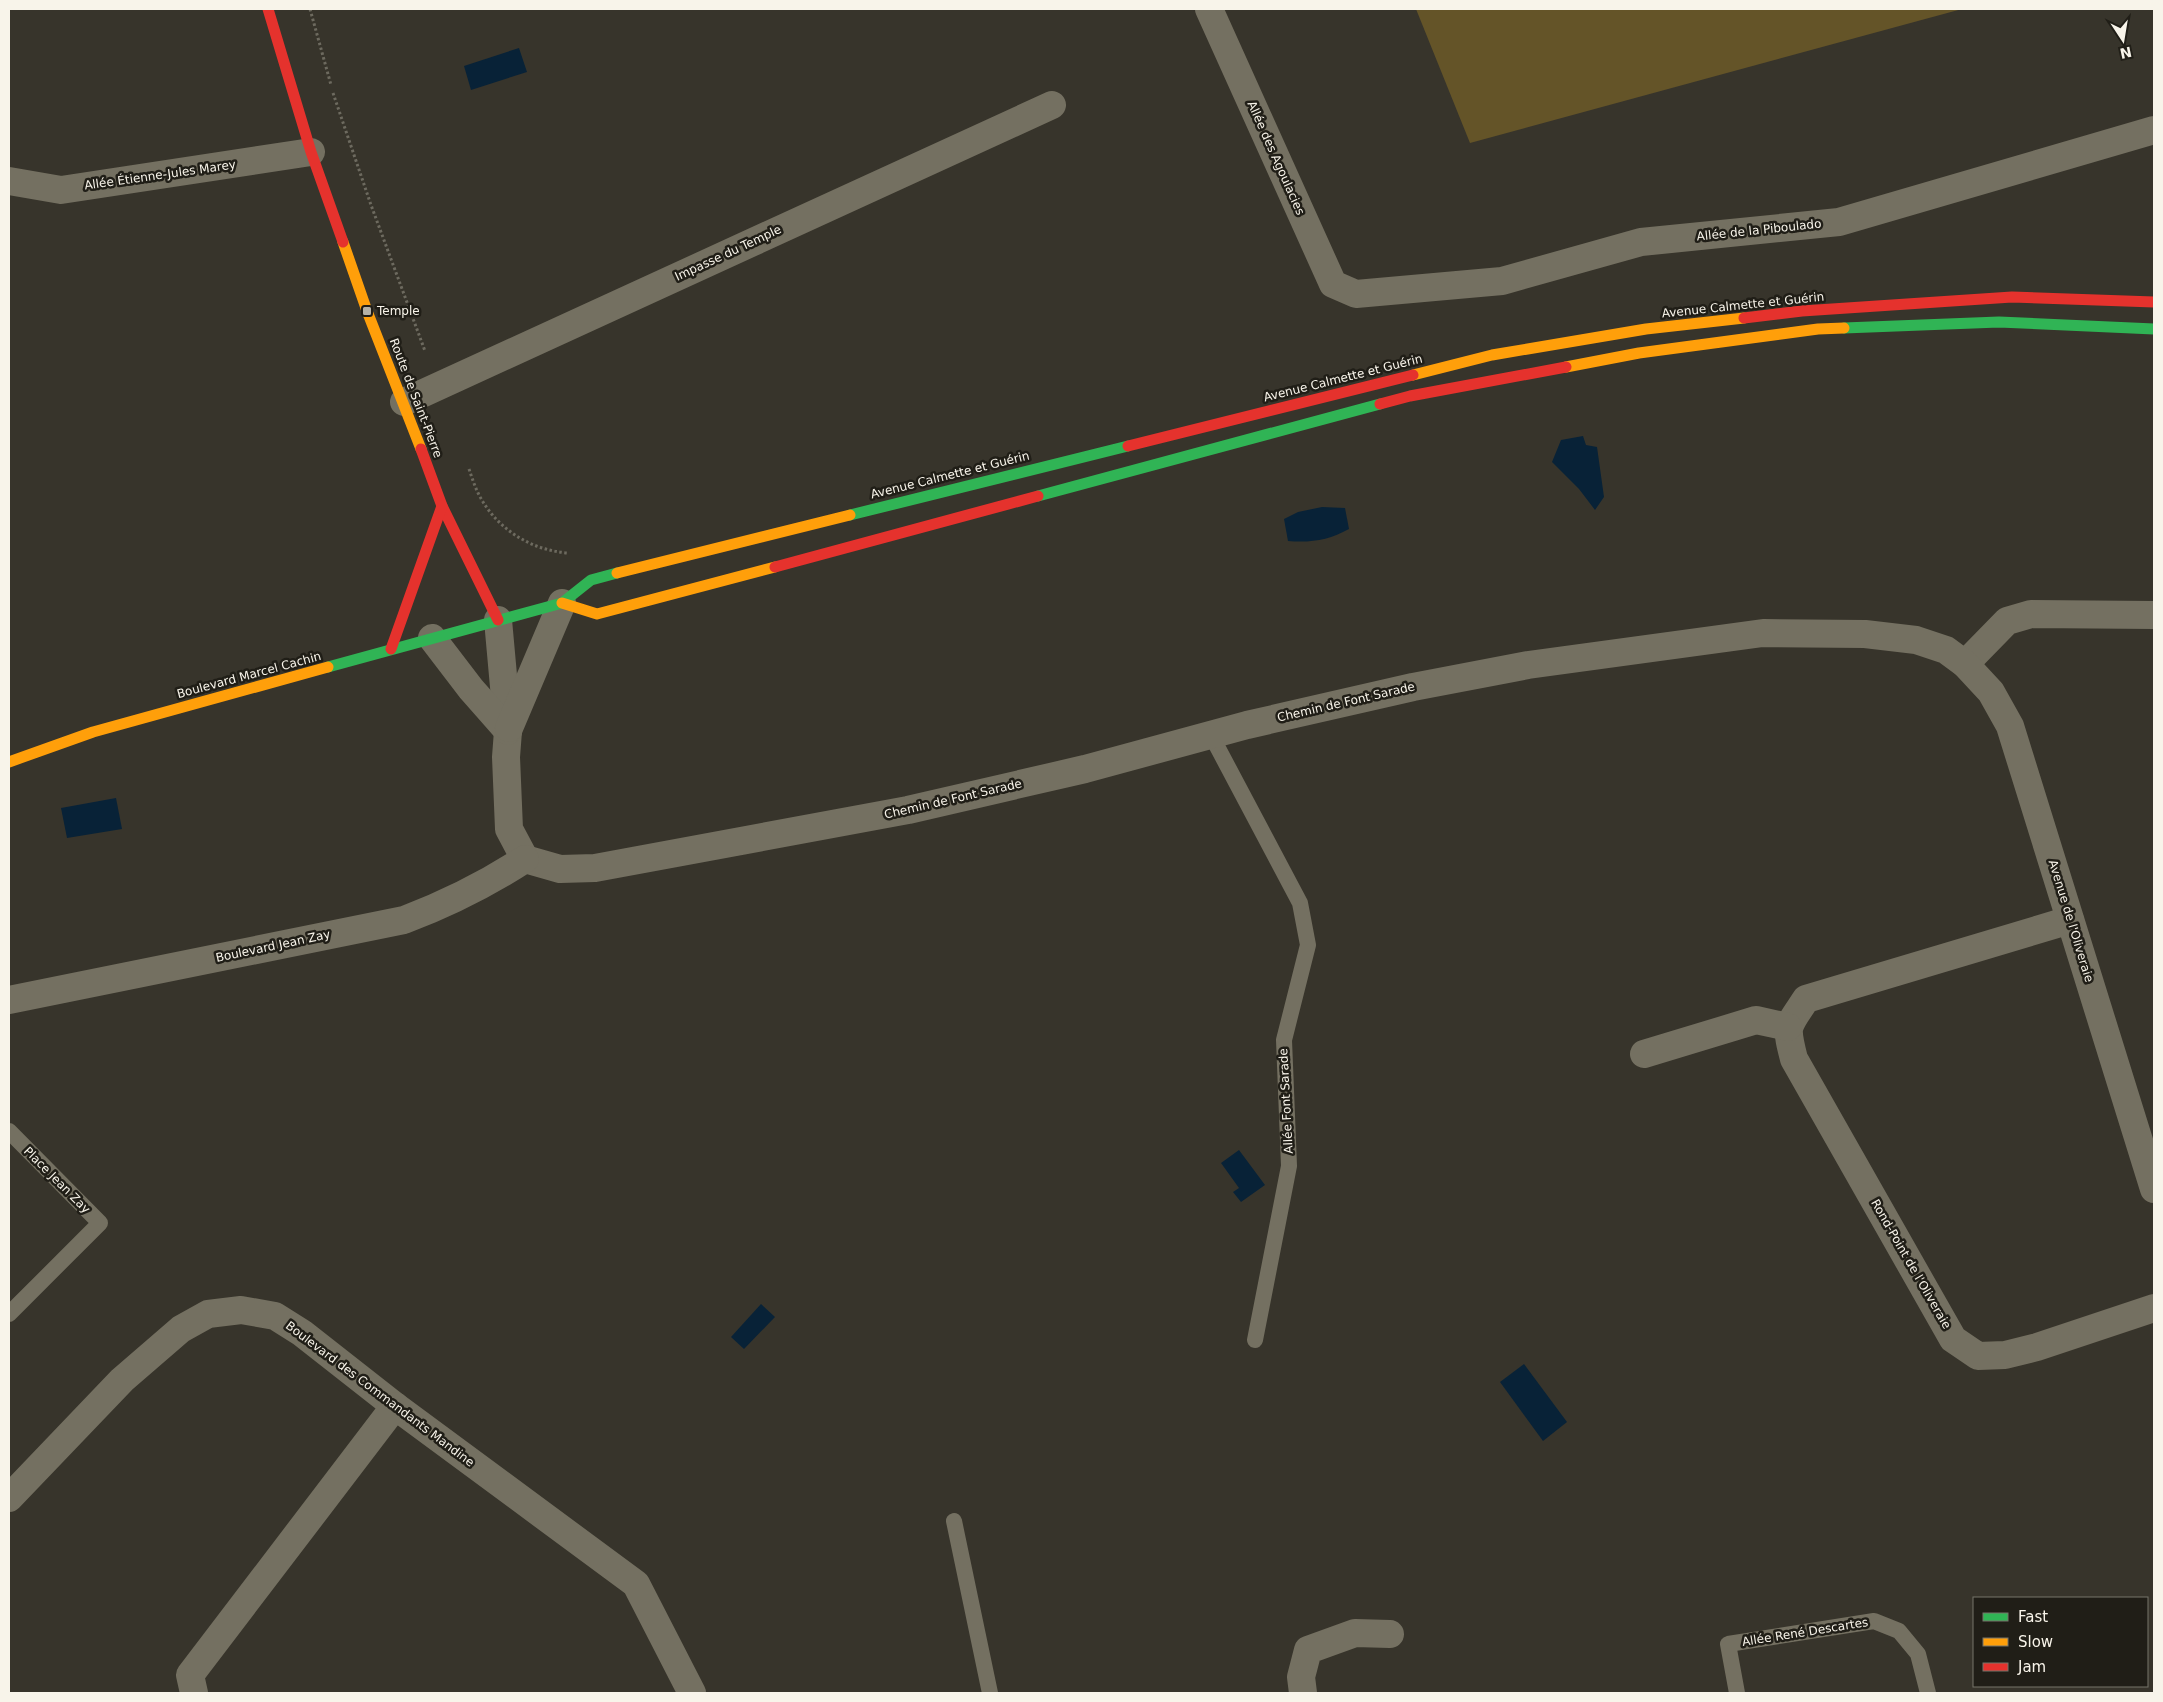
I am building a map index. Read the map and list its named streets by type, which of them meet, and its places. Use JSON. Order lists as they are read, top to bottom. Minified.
{"streets":{"main road":["Avenue Calmette et Guérin","Route de Saint-Pierre","Boulevard Marcel Cachin"],"street":["Allée des Agoulacies","Allée Étienne-Jules Marey","Allée de la Piboulado","Impasse du Temple","Chemin de Font Sarade","Avenue de l'Oliveraie","Boulevard Jean Zay","Rond-Point de l'Oliveraie","Boulevard des Commandants Mandine"],"lane":["Allée Font Sarade","Place Jean Zay","Allée René Descartes"]},"crossings":[["Allée des Agoulacies","Allée de la Piboulado"],["Allée Étienne-Jules Marey","Route de Saint-Pierre"],["Impasse du Temple","Route de Saint-Pierre"],["Avenue Calmette et Guérin","Route de Saint-Pierre"],["Avenue Calmette et Guérin","Boulevard Marcel Cachin"],["Route de Saint-Pierre","Boulevard Marcel Cachin"],["Chemin de Font Sarade","Avenue de l'Oliveraie"],["Chemin de Font Sarade","Boulevard Jean Zay"],["Chemin de Font Sarade","Allée Font Sarade"]],"places":{"transit":["Temple"]},"legend":["Fast","Slow","Jam"],"north":"bottom"}
